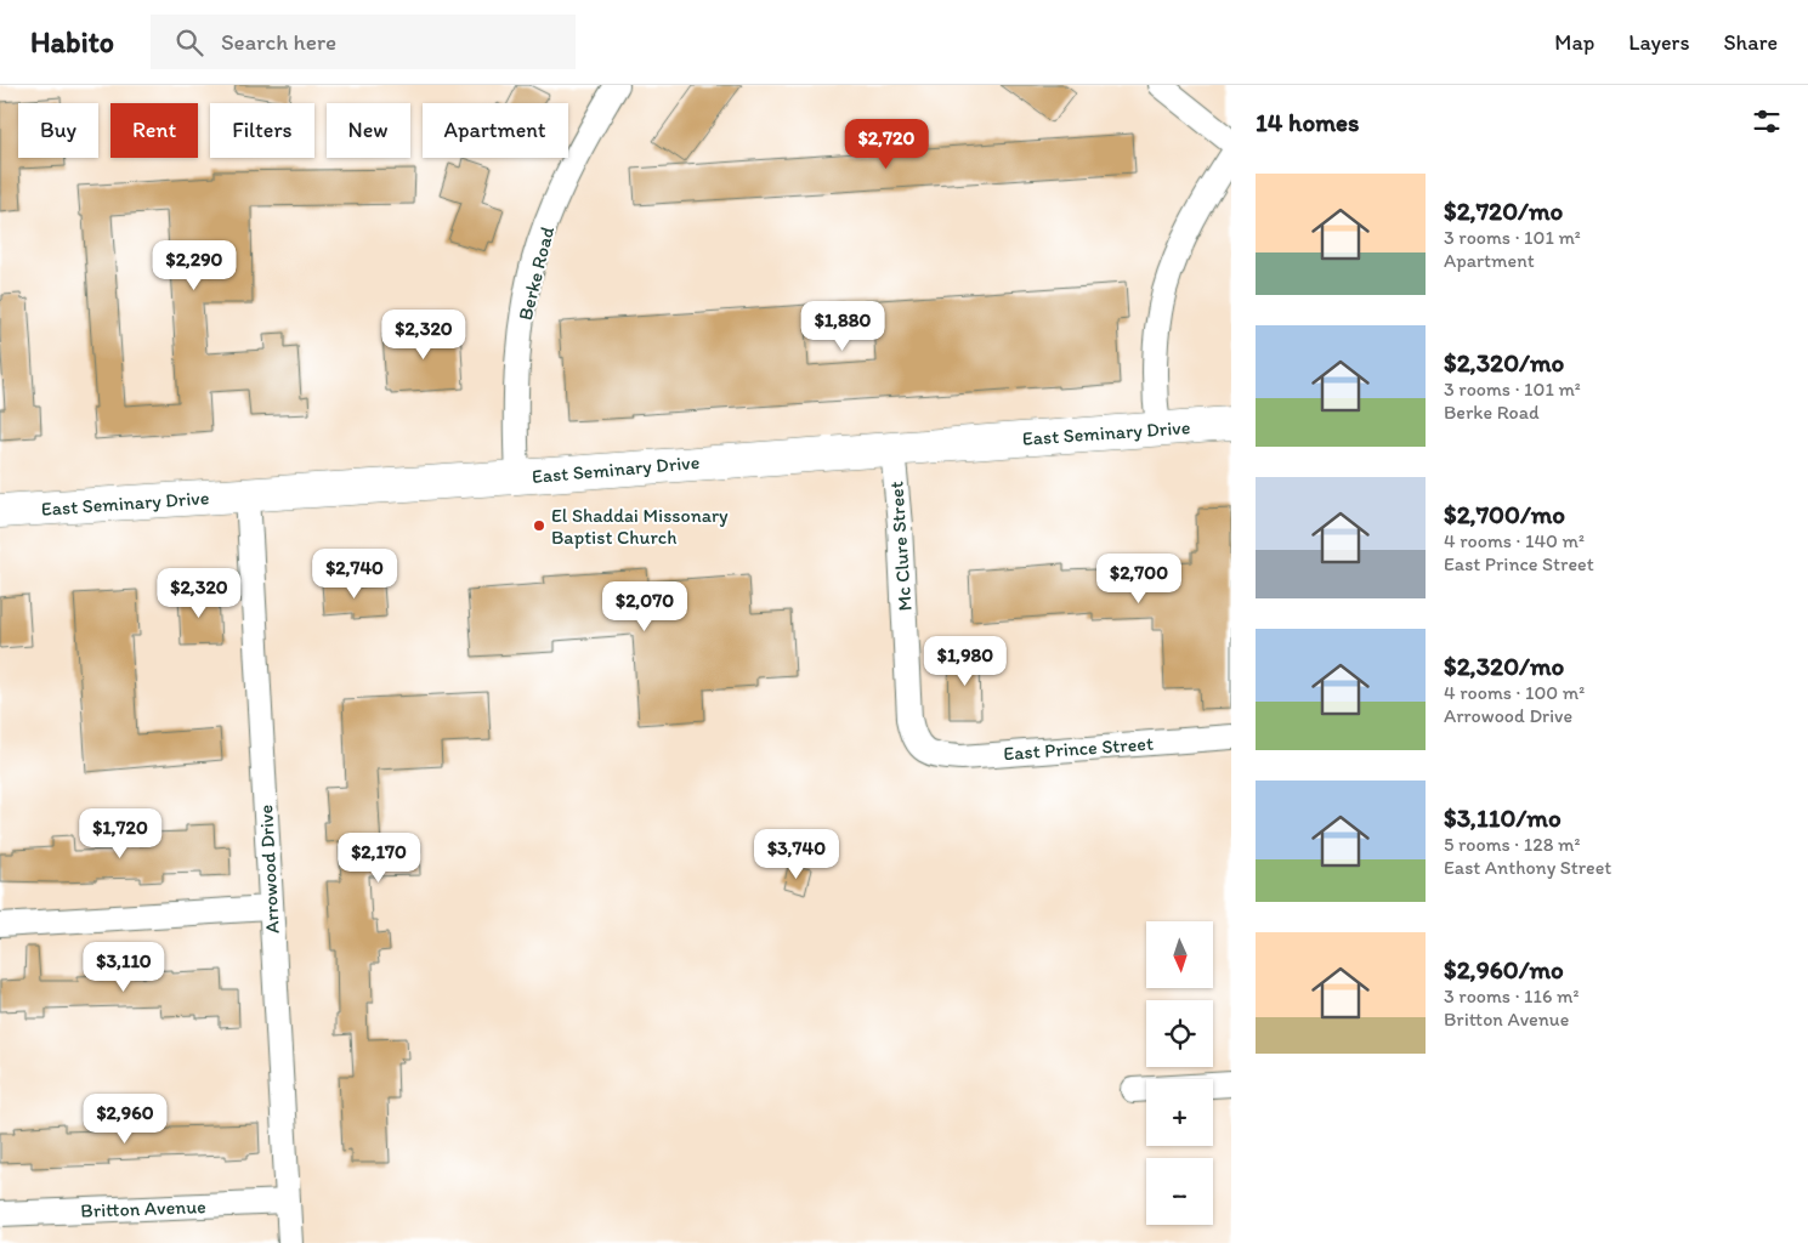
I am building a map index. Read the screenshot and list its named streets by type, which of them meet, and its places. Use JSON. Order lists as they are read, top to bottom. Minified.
{"streets":{"main road":["East Seminary Drive"],"street":["Berke Road","Mc Clure Street","East Prince Street","Arrowood Drive","Britton Avenue"]},"crossings":[["Berke Road","East Seminary Drive"],["East Seminary Drive","Mc Clure Street"],["East Seminary Drive","Arrowood Drive"],["Mc Clure Street","East Prince Street"],["Arrowood Drive","Britton Avenue"]],"places":["El Shaddai Missonary Baptist Church"],"north":"bottom","page":{"header":"Habito","search":"Search here","nav":["Map","Layers","Share"],"heading":"14 homes","chip":["Buy","Rent","Filters","New","Apartment"],"price":["$2,720","$2,290","$1,880","$2,320","$2,740","$2,700","$2,320","$2,070","$1,980","$1,720","$3,740","$2,170","$3,110","$2,960"],"list":[{"name":"$2,720/mo","note":"3 rooms · 101 m² · Apartment"},{"name":"$2,320/mo","note":"3 rooms · 101 m² · Berke Road"},{"name":"$2,700/mo","note":"4 rooms · 140 m² · East Prince Street"},{"name":"$2,320/mo","note":"4 rooms · 100 m² · Arrowood Drive"},{"name":"$3,110/mo","note":"5 rooms · 128 m² · East Anthony Street"},{"name":"$2,960/mo","note":"3 rooms · 116 m² · Britton Avenue"}],"map_buttons":["+","−"]}}
